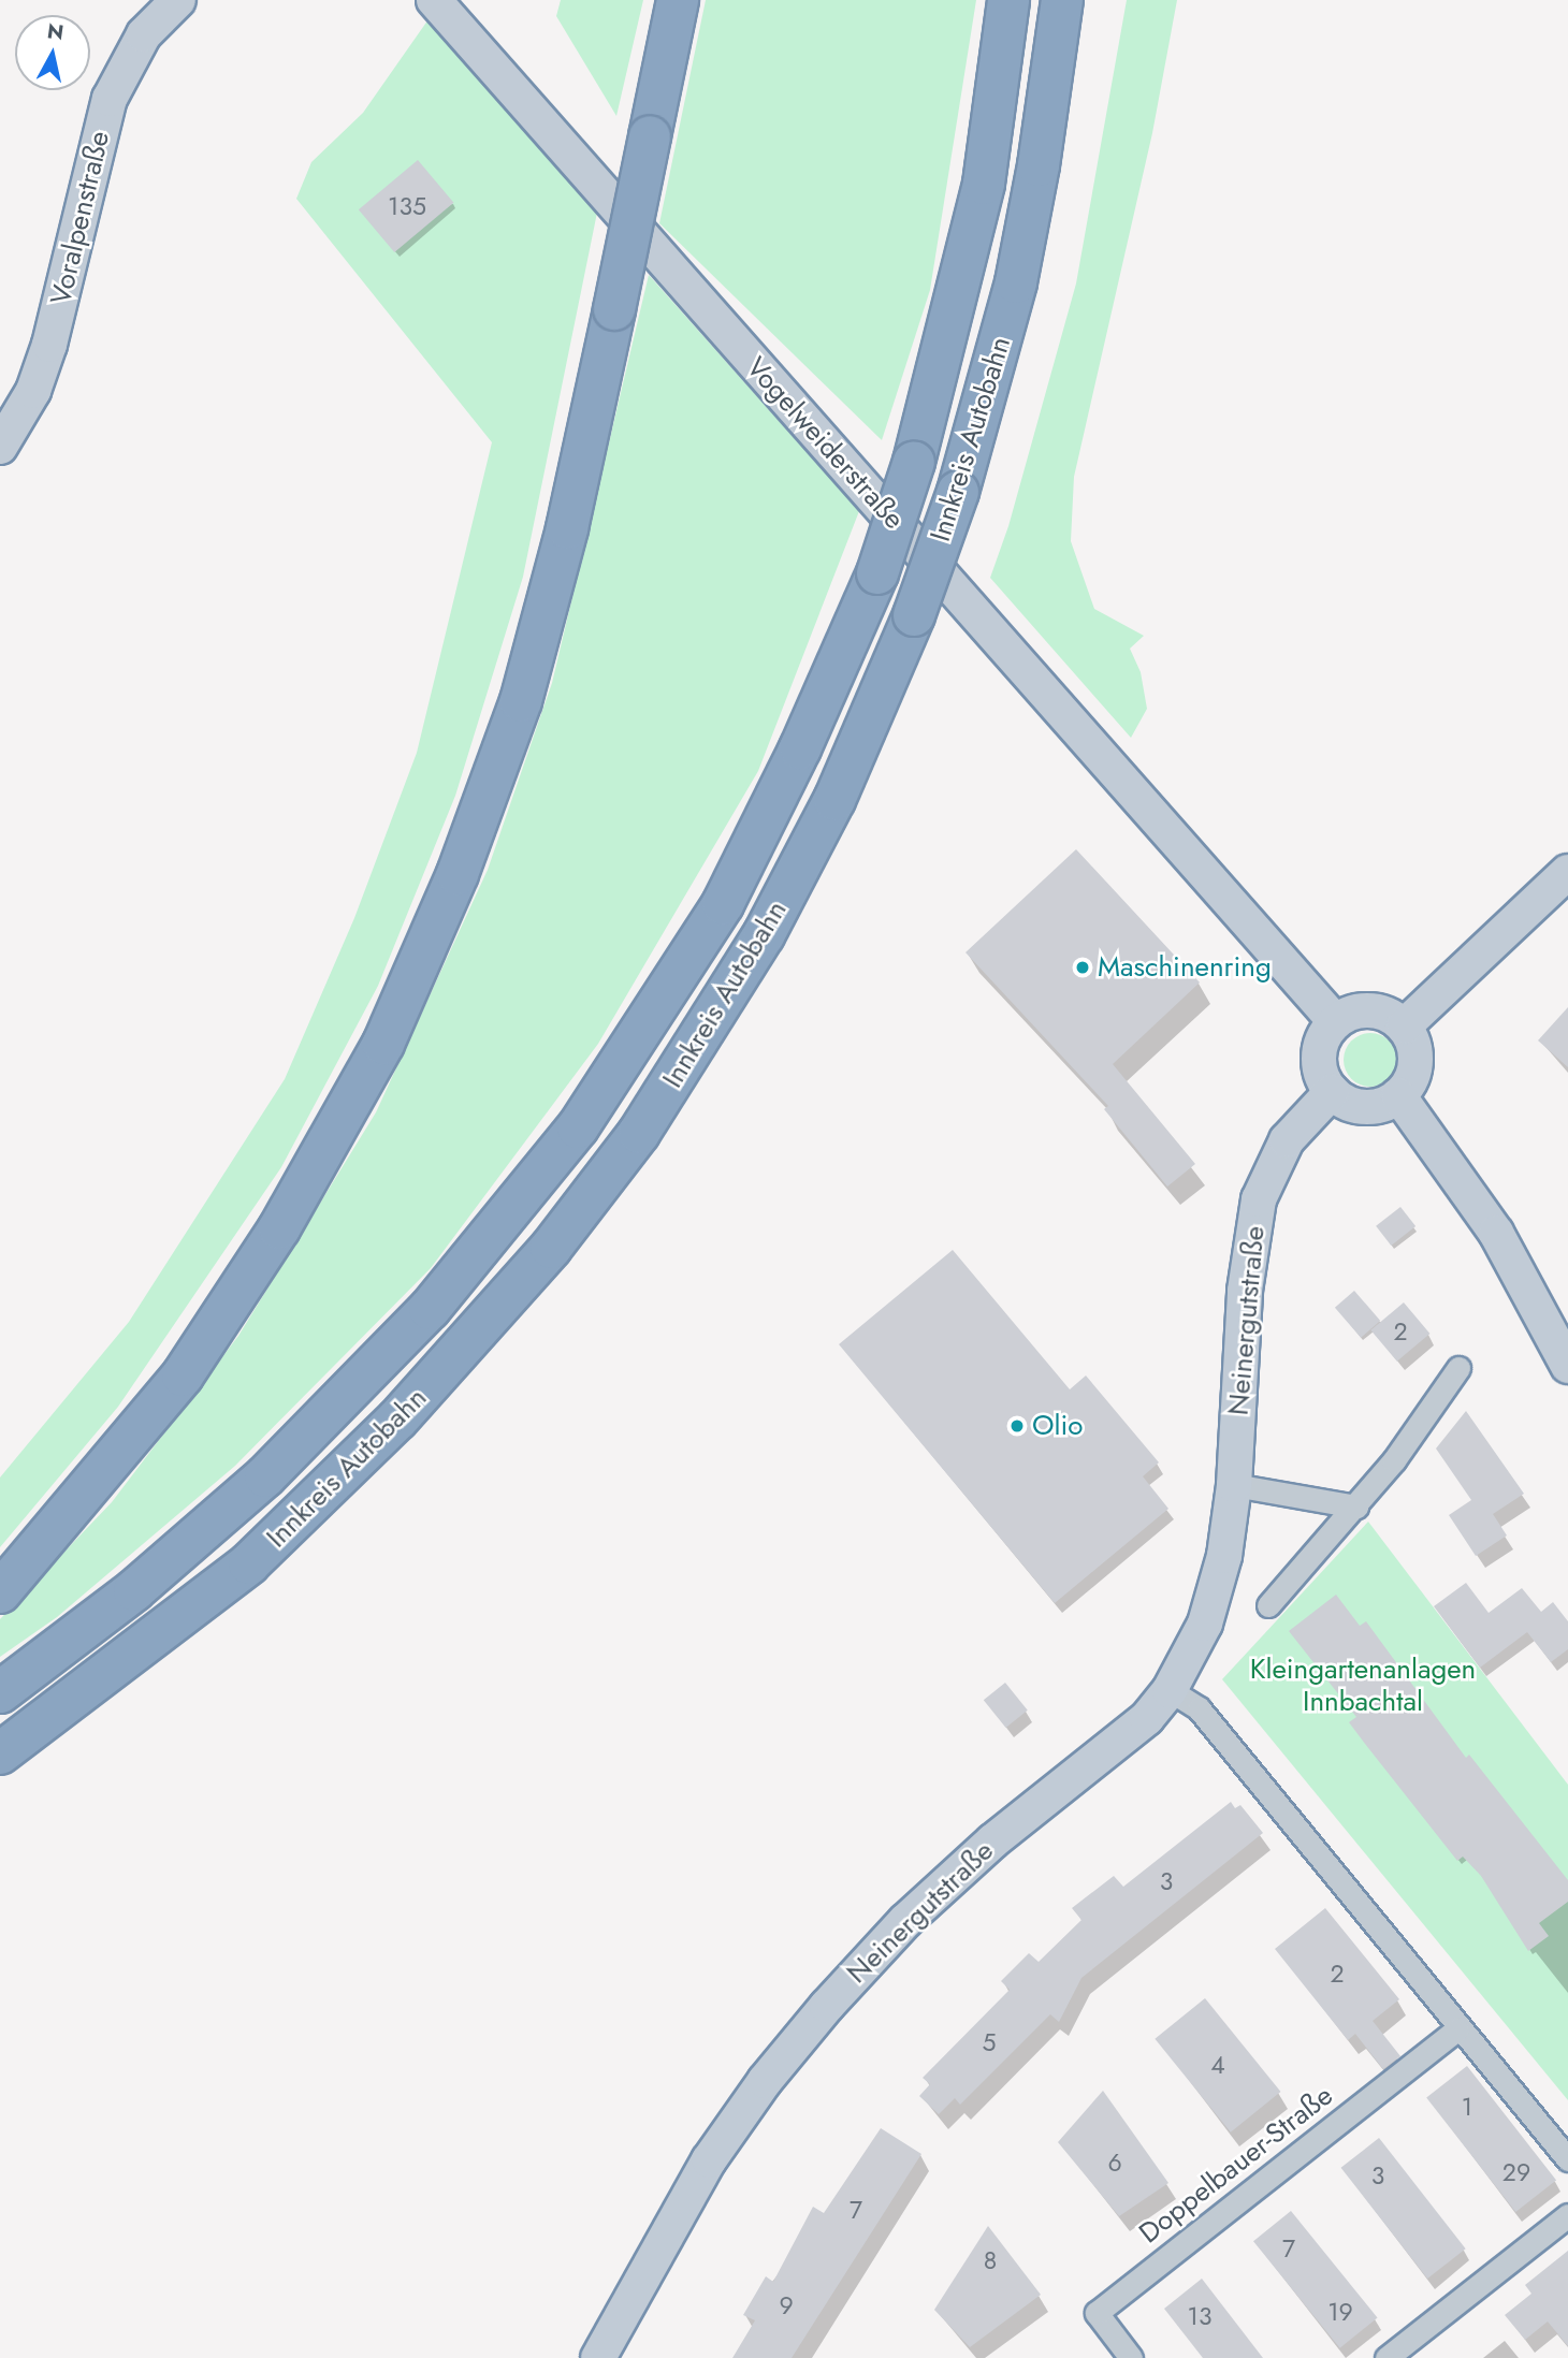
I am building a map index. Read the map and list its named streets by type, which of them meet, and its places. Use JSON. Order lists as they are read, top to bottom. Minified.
{"streets":{"highway":["Innkreis Autobahn"],"main road":["Voralpenstraße","Vogelweiderstraße","Neinergutstraße"],"street":["Doppelbauer-Straße"]},"crossings":[["Vogelweiderstraße","Neinergutstraße"]],"parks":["Kleingartenanlagen Innbachtal"],"places":["Maschinenring","Olio"],"house_numbers":["135","2","3","2","5","4","1","6","29","3","7","7","8","9","19","13"],"north":"top"}
